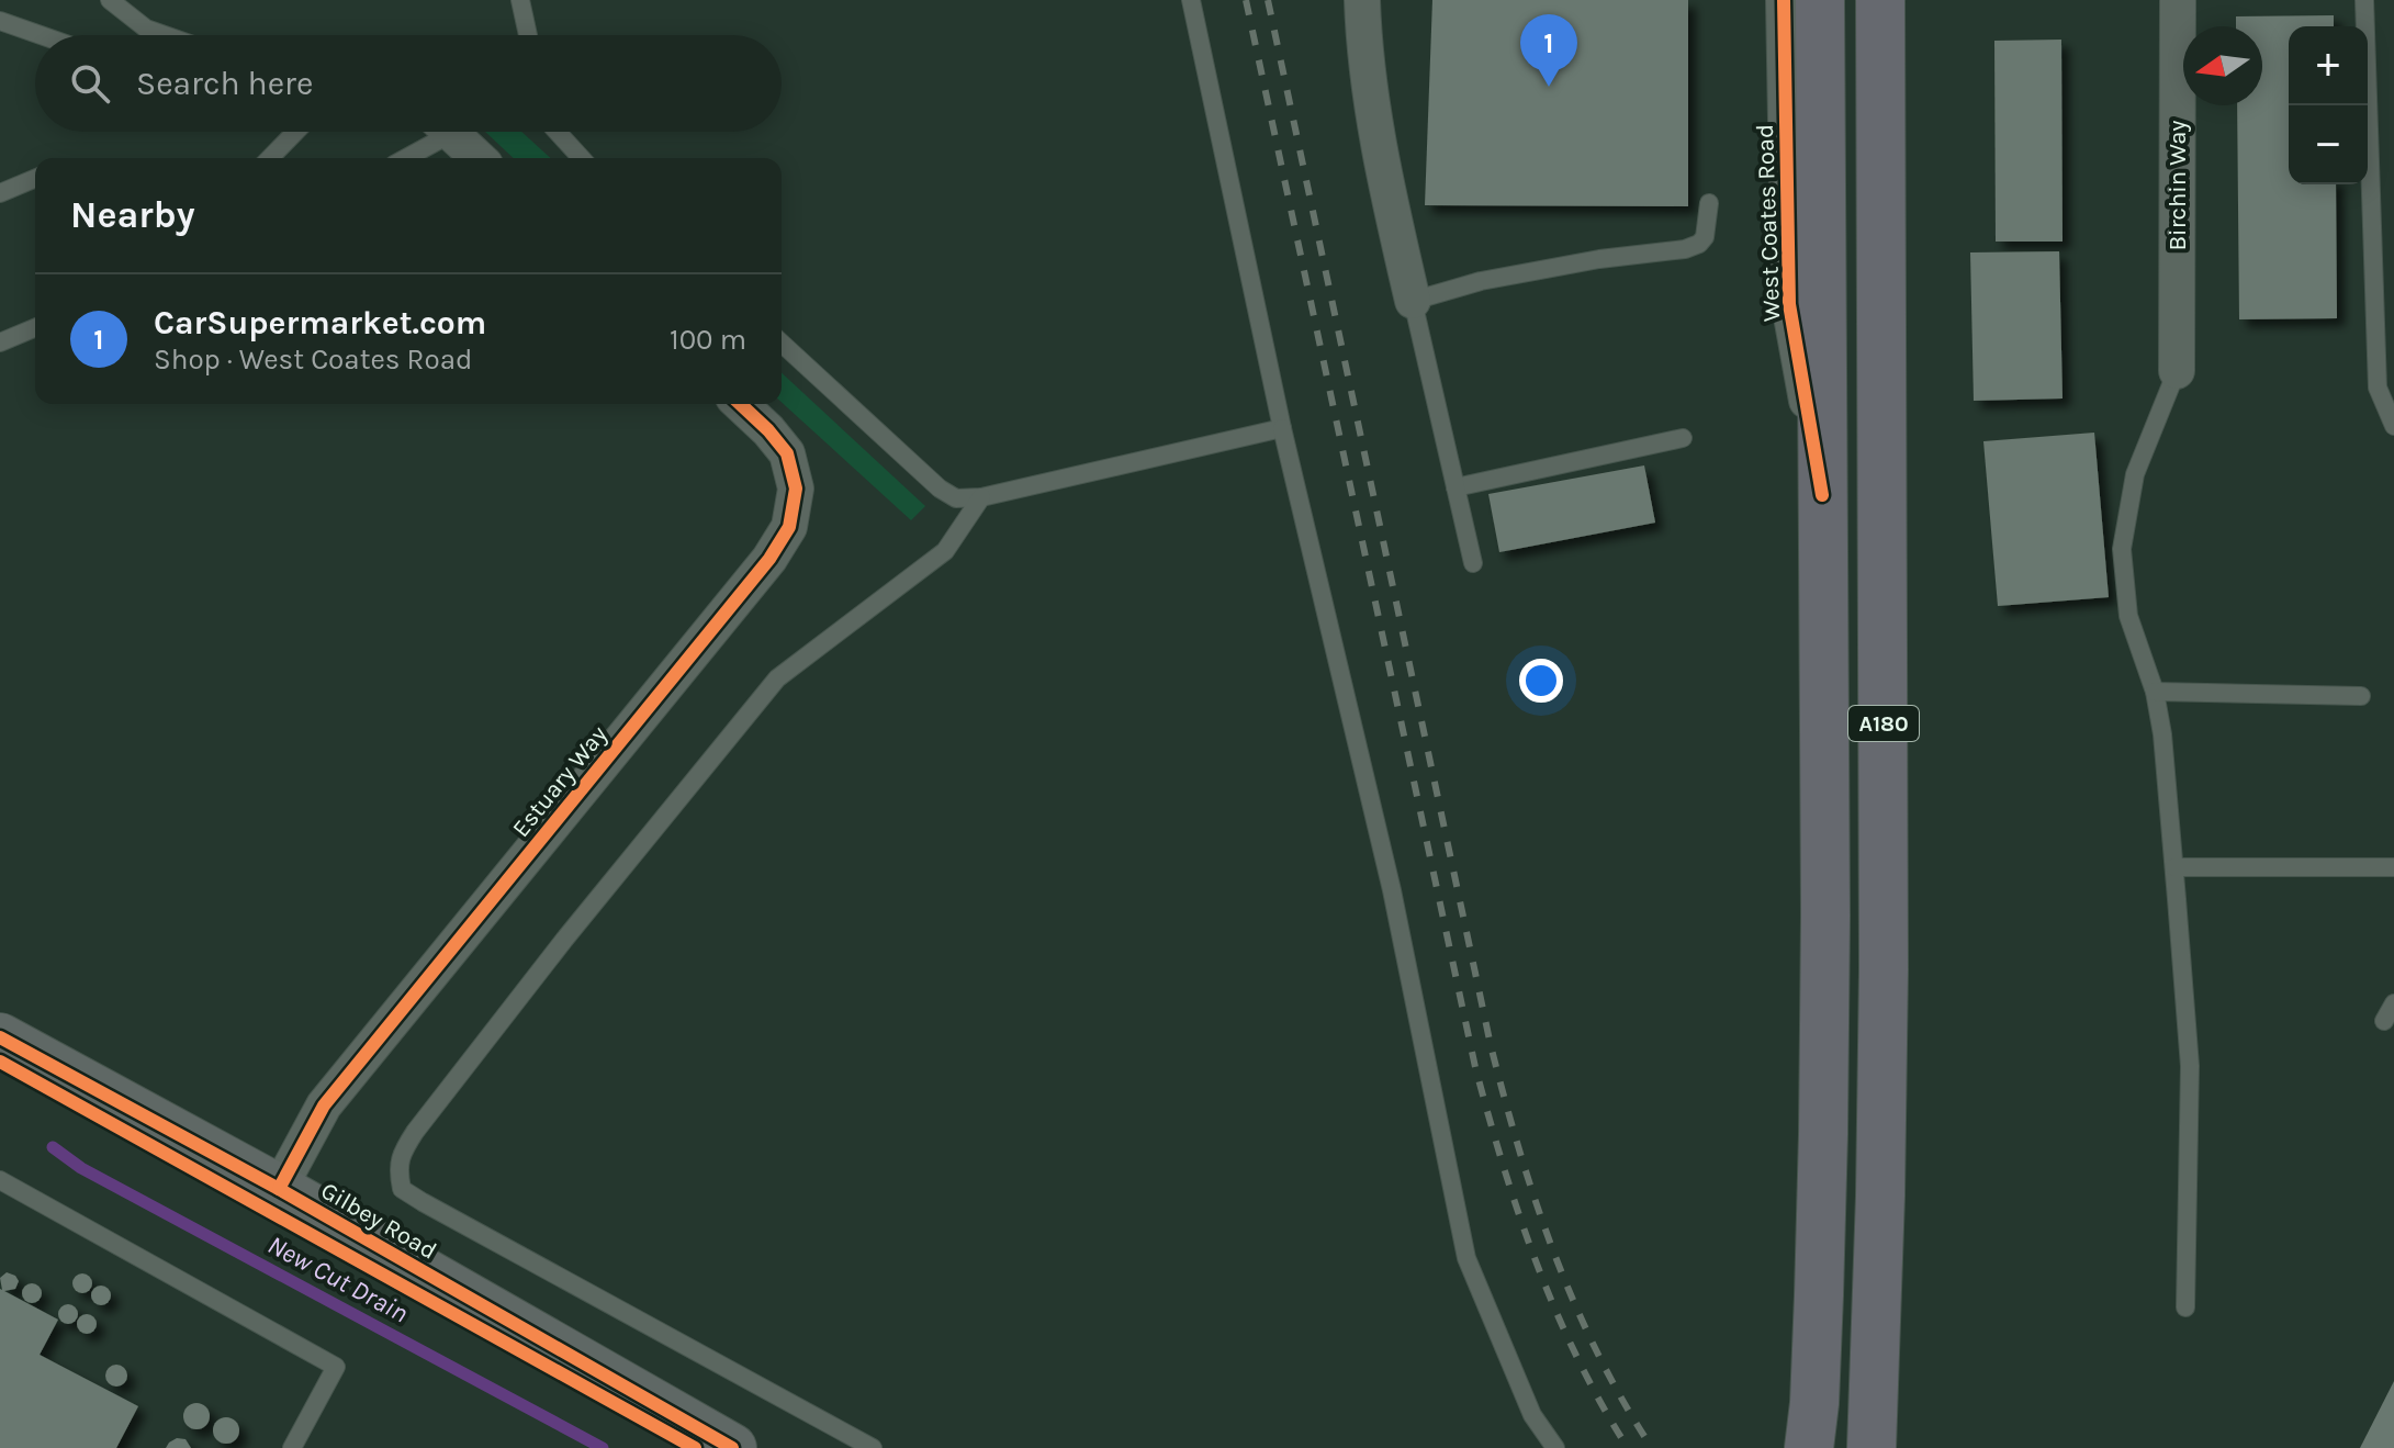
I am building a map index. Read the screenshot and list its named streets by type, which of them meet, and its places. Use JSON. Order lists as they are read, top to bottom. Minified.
{"streets":{"highway":["A180"],"street":["Birchin Way","West Coates Road","Estuary Way","Gilbey Road"]},"crossings":[["West Coates Road","A180"],["Estuary Way","Gilbey Road"]],"water":["New Cut Drain"],"north":"left","page":{"pins":"1","map_buttons":["+","−"],"search":"Search here","heading":"Nearby","list":[{"mark":"1","name":"CarSupermarket.com","note":"Shop · West Coates Road","value":"100 m"}]}}
